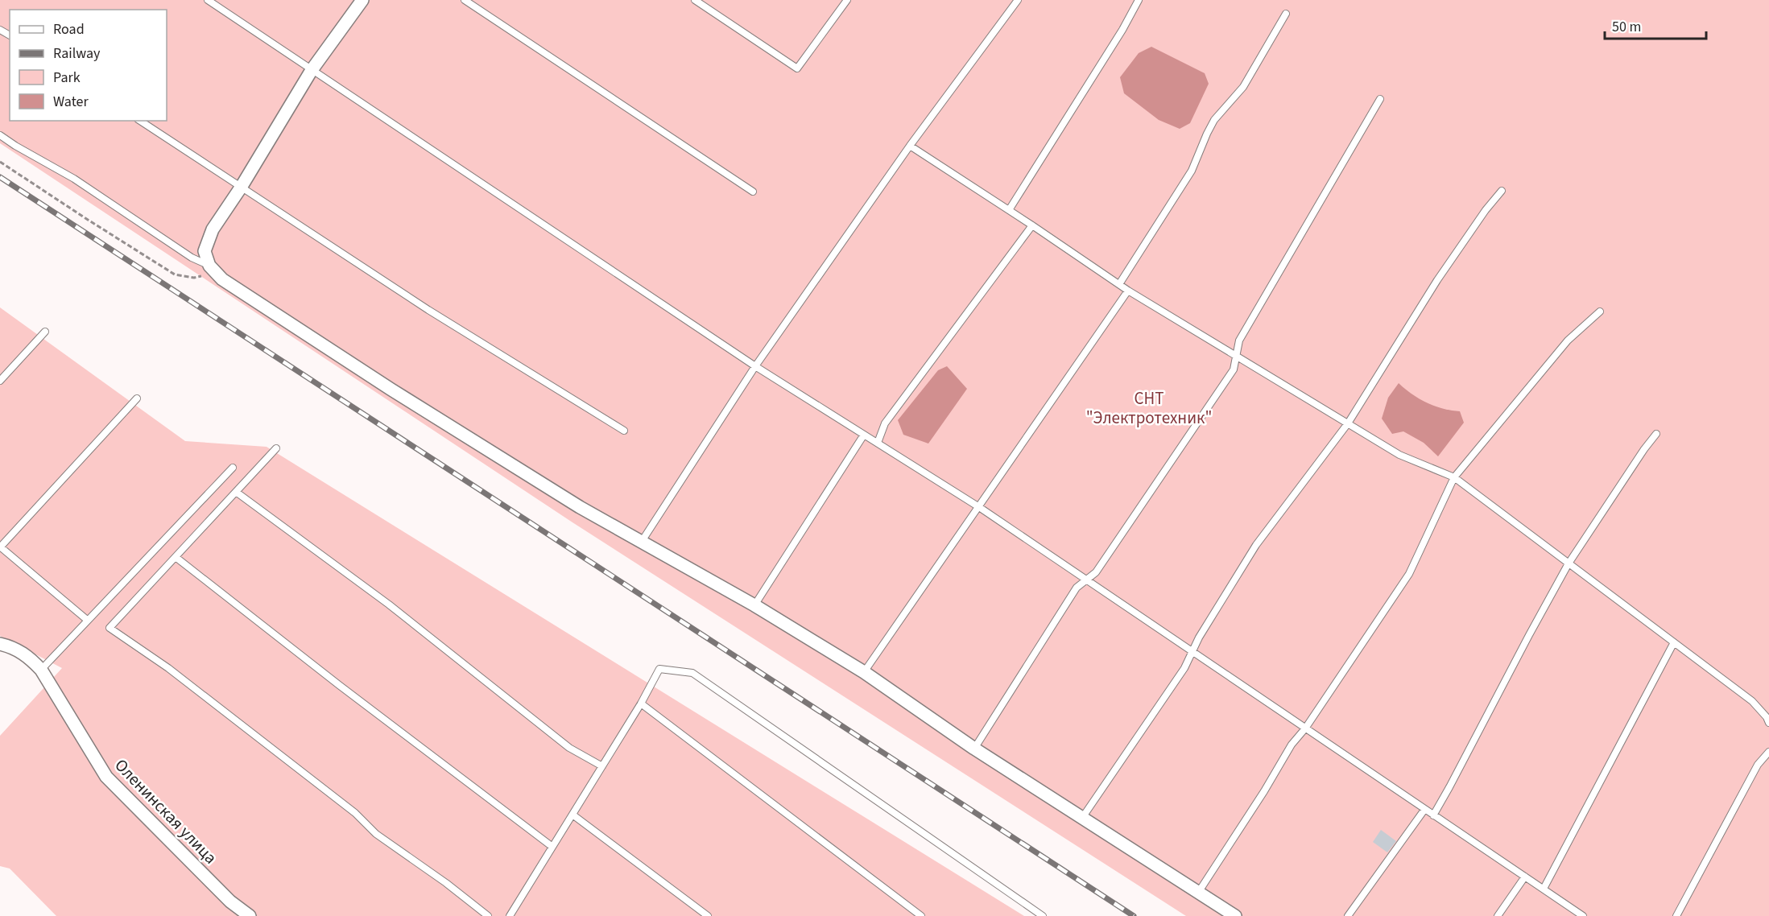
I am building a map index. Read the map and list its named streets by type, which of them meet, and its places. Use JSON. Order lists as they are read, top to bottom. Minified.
{"streets":{"street":["Оленинская улица"]},"parks":["СНТ \"Электротехник\""],"legend":["Road","Railway","Park","Water"],"scale_bar":"50 m"}
